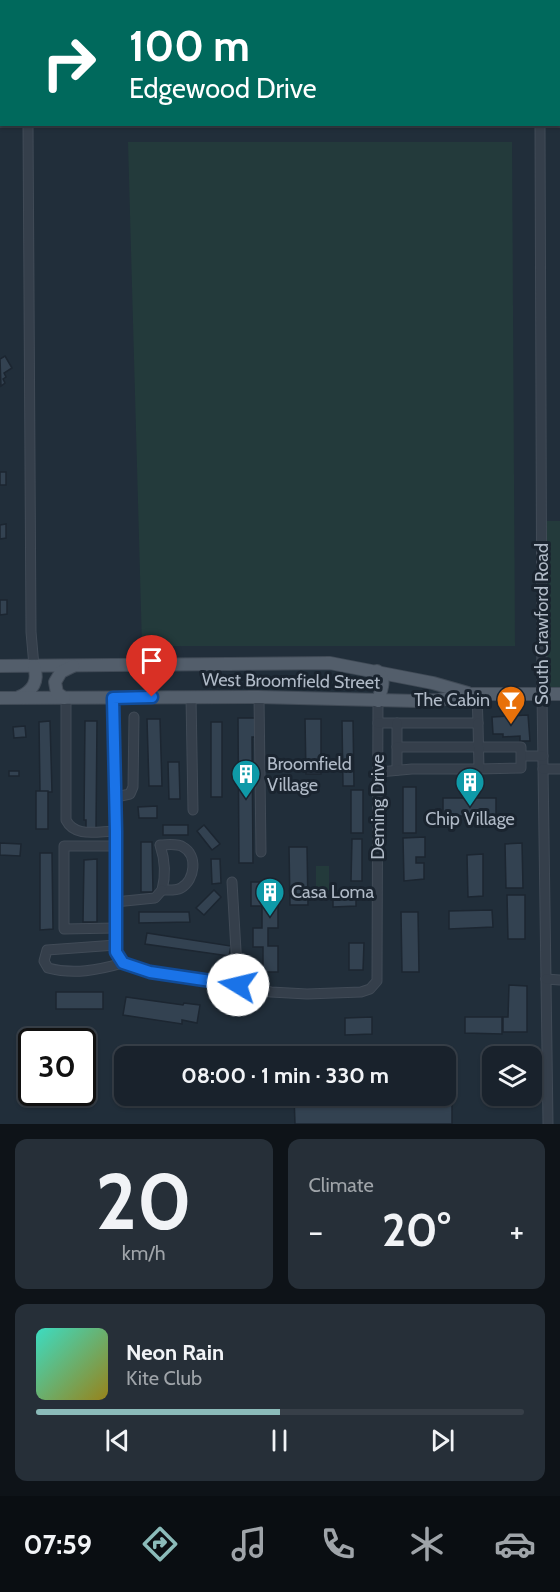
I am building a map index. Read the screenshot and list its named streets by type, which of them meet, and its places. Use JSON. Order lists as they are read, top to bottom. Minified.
{"streets":{"main road":["West Broomfield Street"],"street":["South Crawford Road","Deming Drive"]},"crossings":[["South Crawford Road","West Broomfield Street"],["West Broomfield Street","Deming Drive"]],"places":{"bar":["The Cabin"],"building":["Broomfield Village","Chip Village","Casa Loma"]},"page":{"turn":["100 m","Edgewood Drive"],"limit":"30","trip":"08:00 · 1 min · 330 m","tile":[["20","km/h"],"Climate"],"heat":["−","20°","+"],"song":["Neon Rain","Kite Club"],"tabs":"07:59"}}
